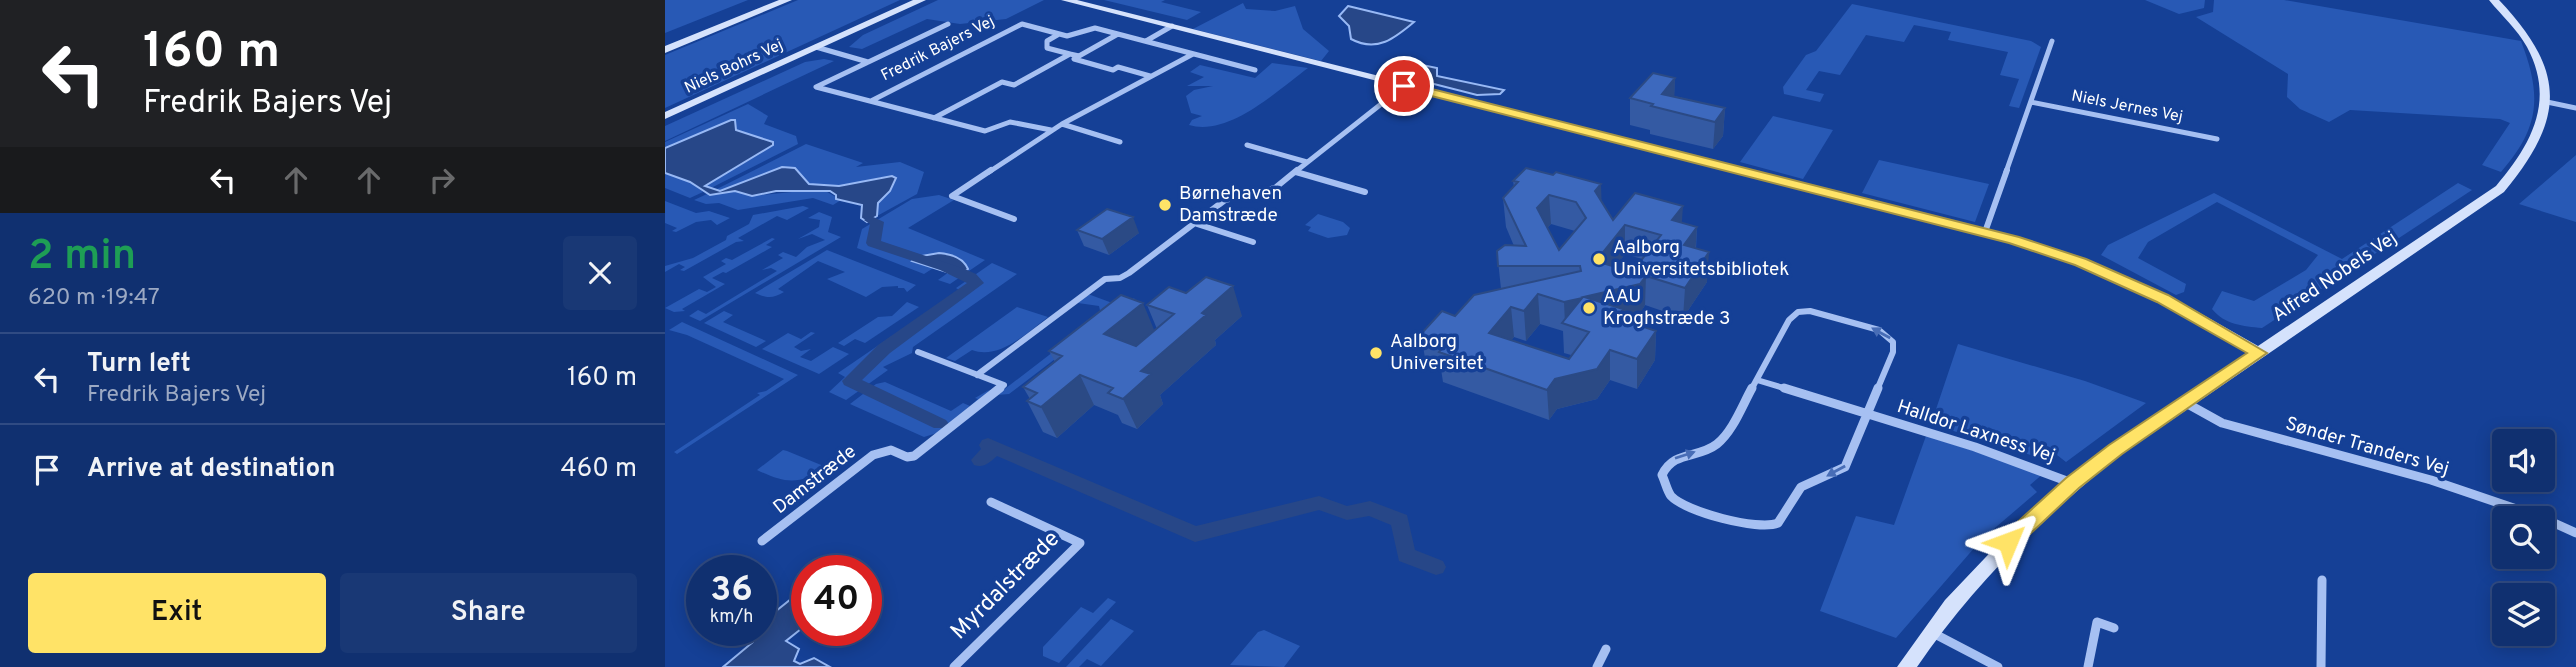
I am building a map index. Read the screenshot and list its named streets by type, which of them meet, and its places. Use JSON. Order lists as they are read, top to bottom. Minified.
{"streets":{"street":["Fredrik Bajers Vej","Niels Bohrs Vej","Niels Jernes Vej","Alfred Nobels Vej","Halldor Laxness Vej","Sønder Tranders Vej","Damstræde","Myrdalstræde"]},"crossings":[["Alfred Nobels Vej","Halldor Laxness Vej"],["Alfred Nobels Vej","Sønder Tranders Vej"]],"places":["Børnehaven Damstræde","Aalborg Universitetsbibliotek","AAU Kroghstræde 3","Aalborg Universitet"],"page":{"turn":["160 m","Fredrik Bajers Vej"],"heading":["2 min","620 m · 19:47"],"list":[{"name":"Turn left","note":"Fredrik Bajers Vej","value":"160 m"},{"name":"Arrive at destination","value":"460 m"}],"speed":"36 km/h","limit":"40","buttons":["Exit","Share"]}}
